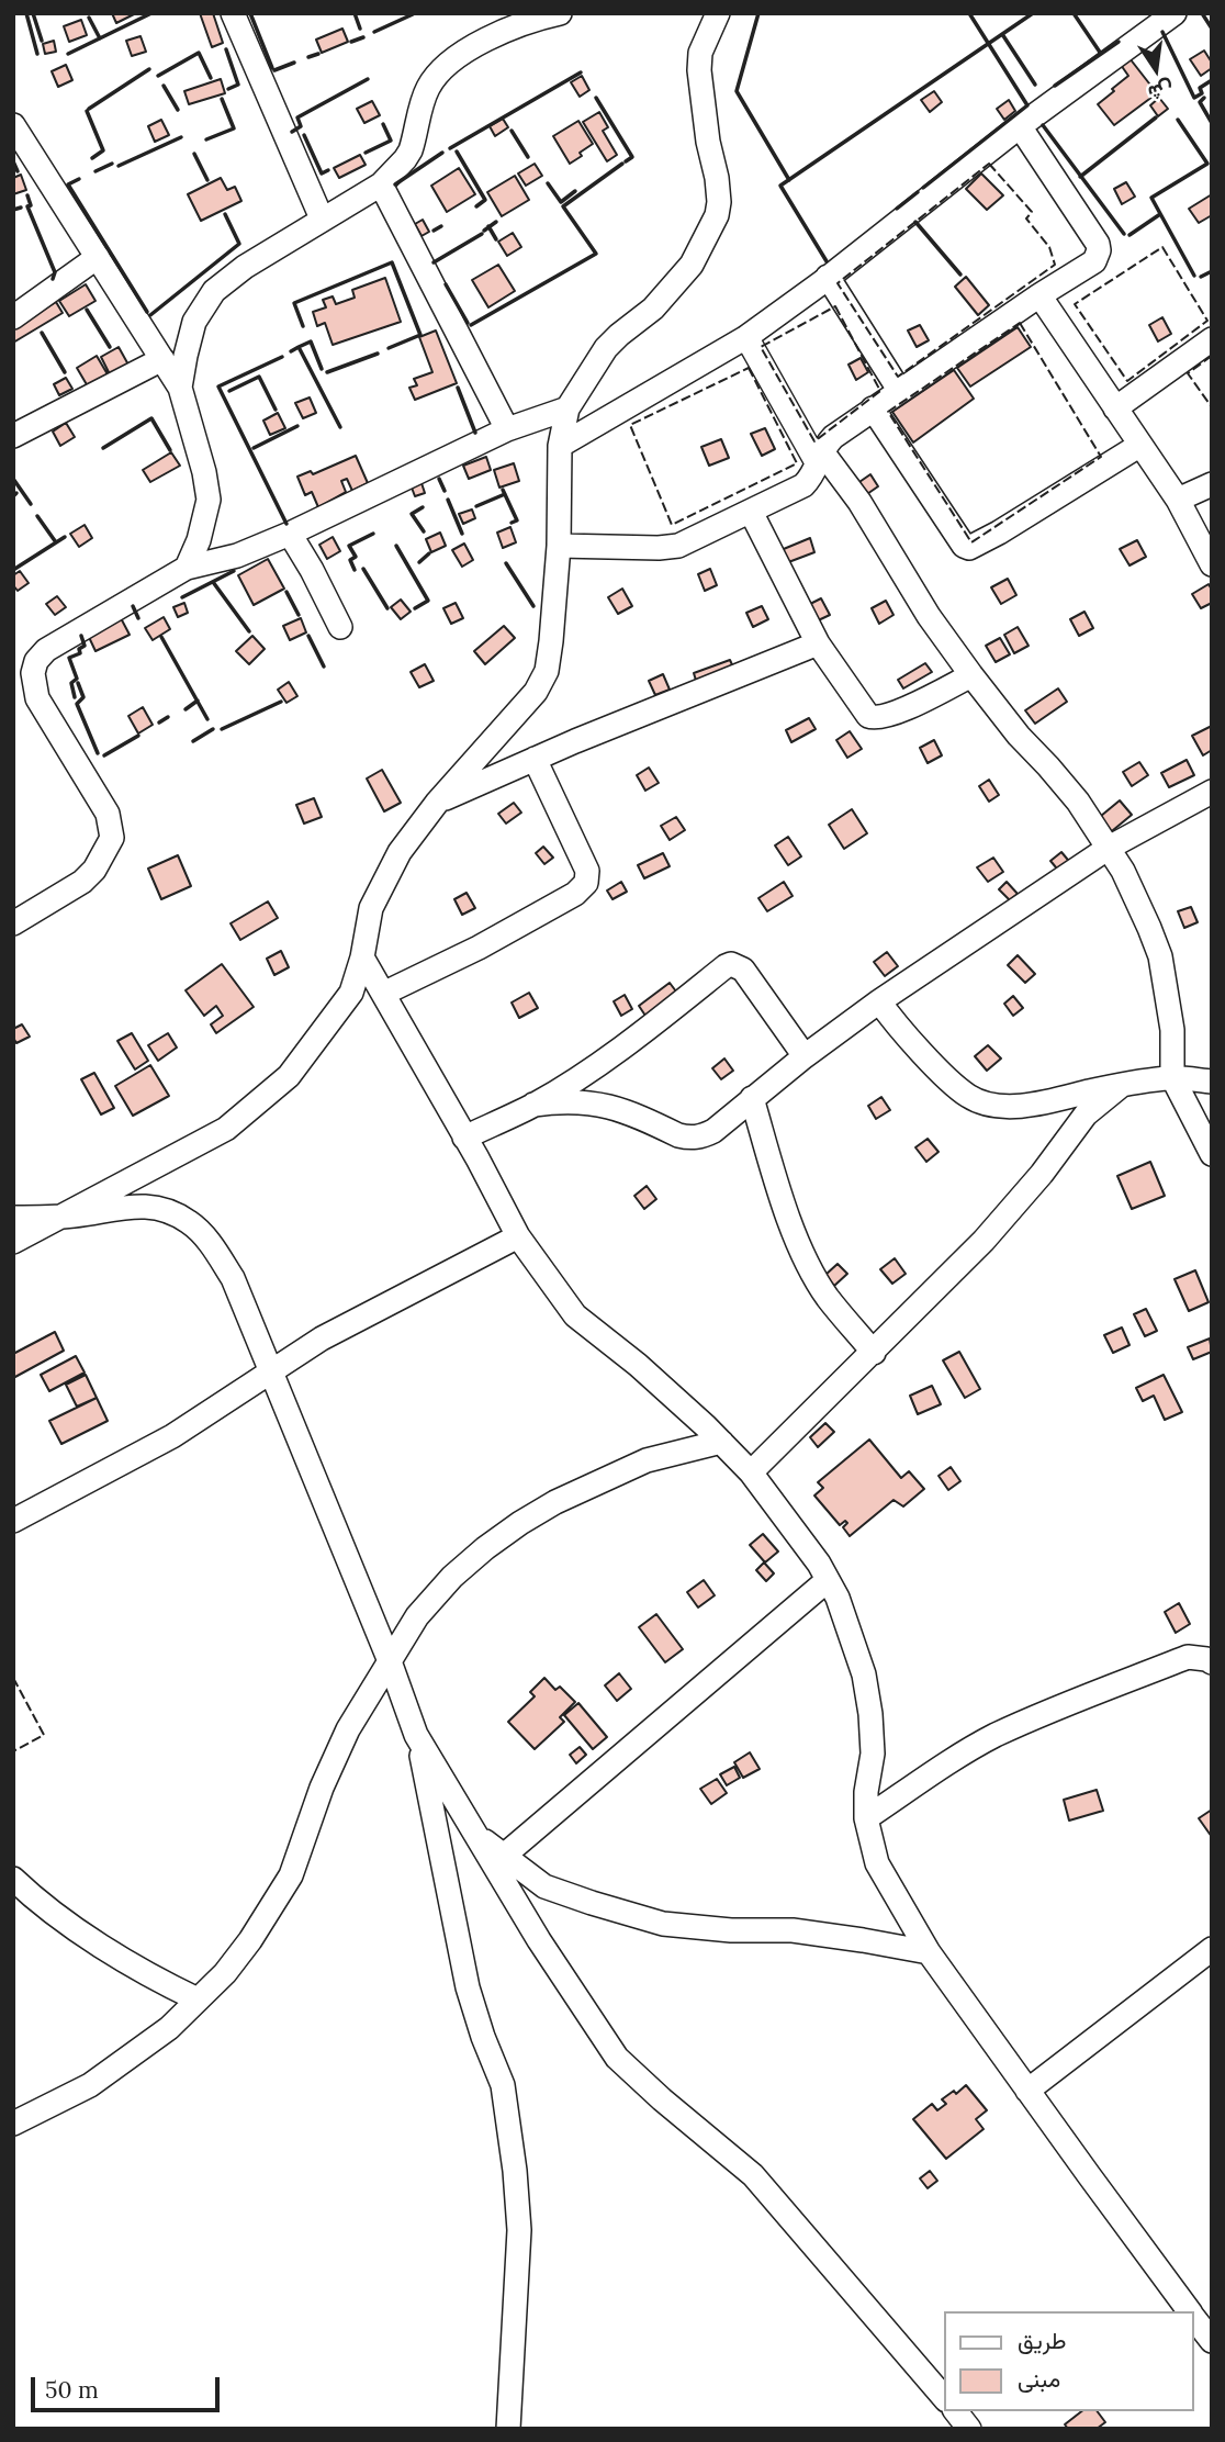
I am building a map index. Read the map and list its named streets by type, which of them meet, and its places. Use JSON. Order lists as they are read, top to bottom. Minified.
{"legend":["طريق","مبنى"],"scale_bar":"50 m","north":"bottom"}
